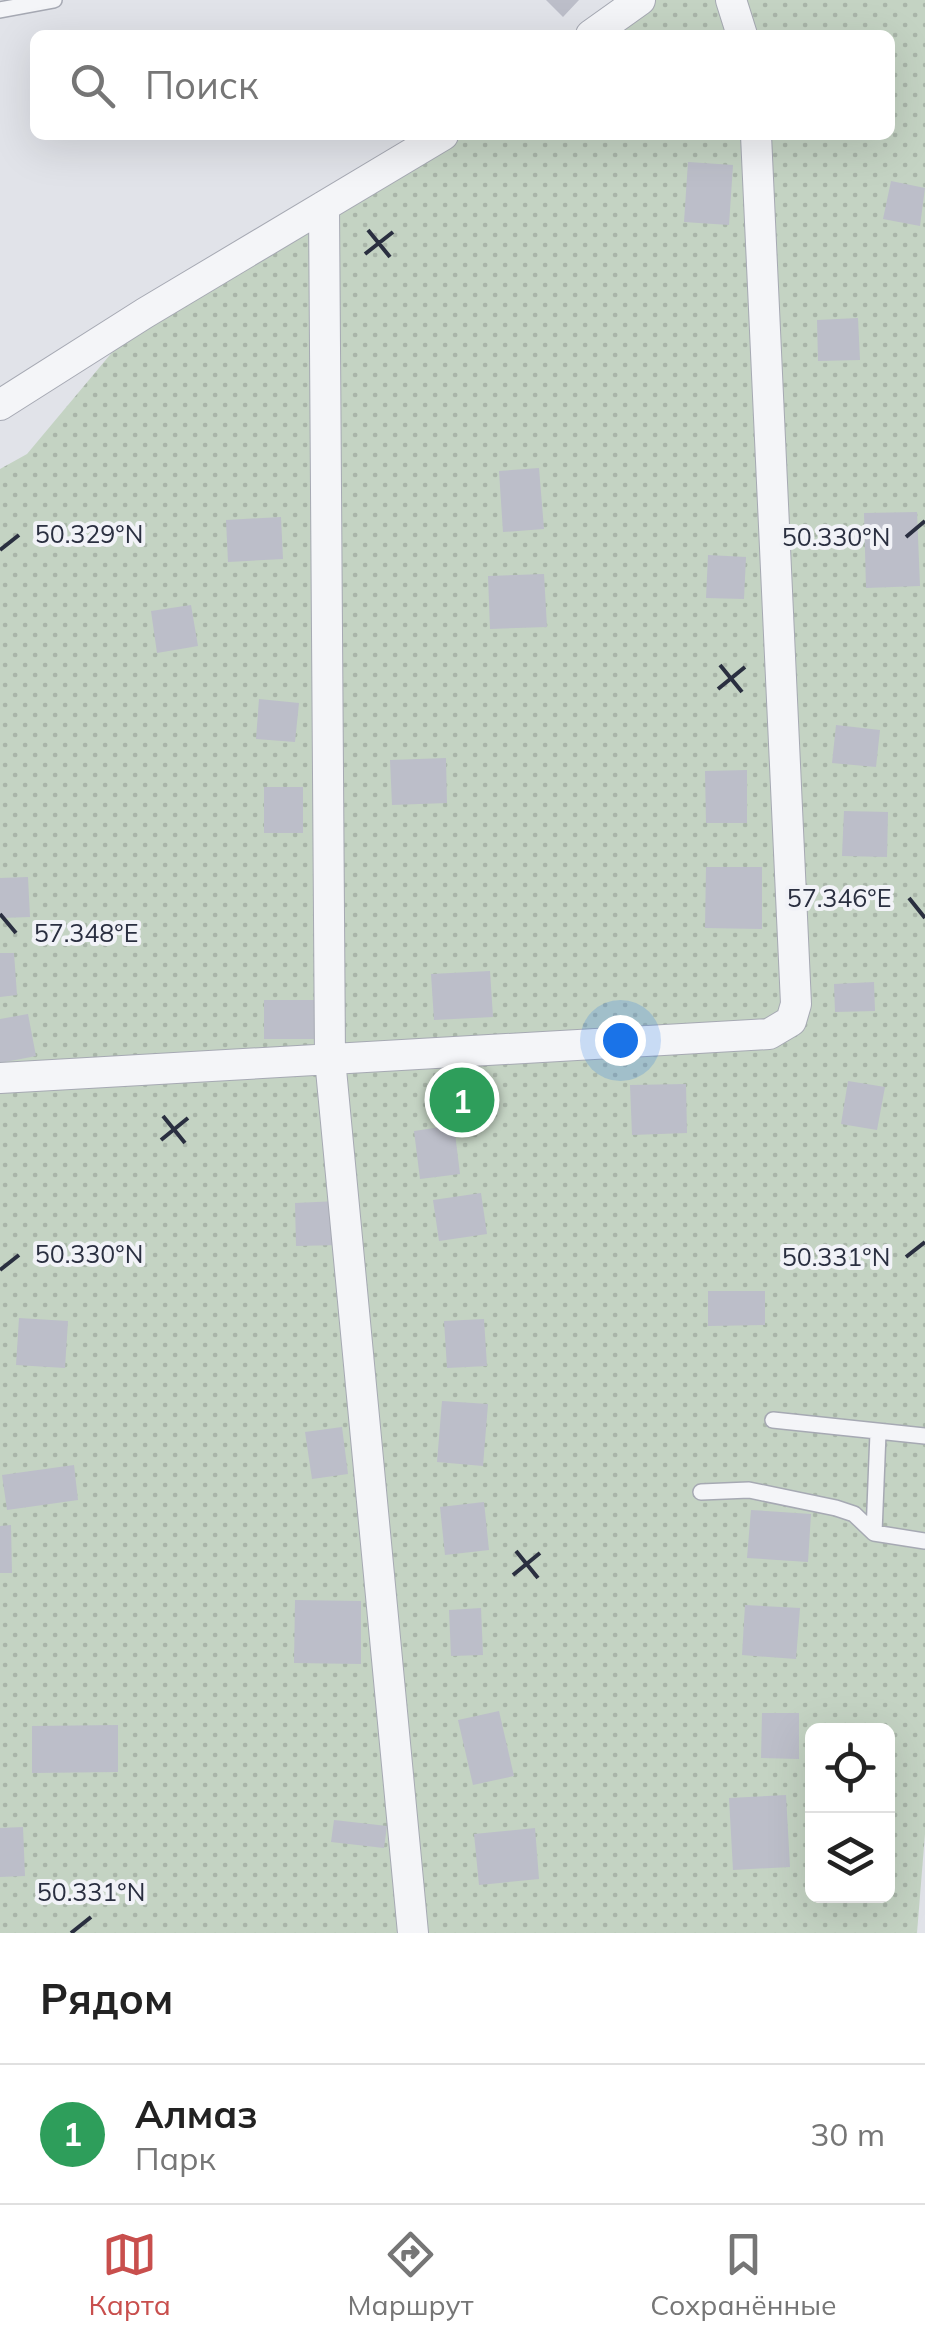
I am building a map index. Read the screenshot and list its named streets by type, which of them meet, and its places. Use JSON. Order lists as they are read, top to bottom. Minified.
{"page":{"search":"Поиск","pins":"1","heading":"Рядом","list":[{"mark":"1","name":"Алмаз","note":"Парк","value":"30 m"}],"nav":["Карта","Маршрут","Сохранённые"]},"coordinates":["50.329°N","50.330°N","57.346°E","57.348°E","50.331°N"]}
